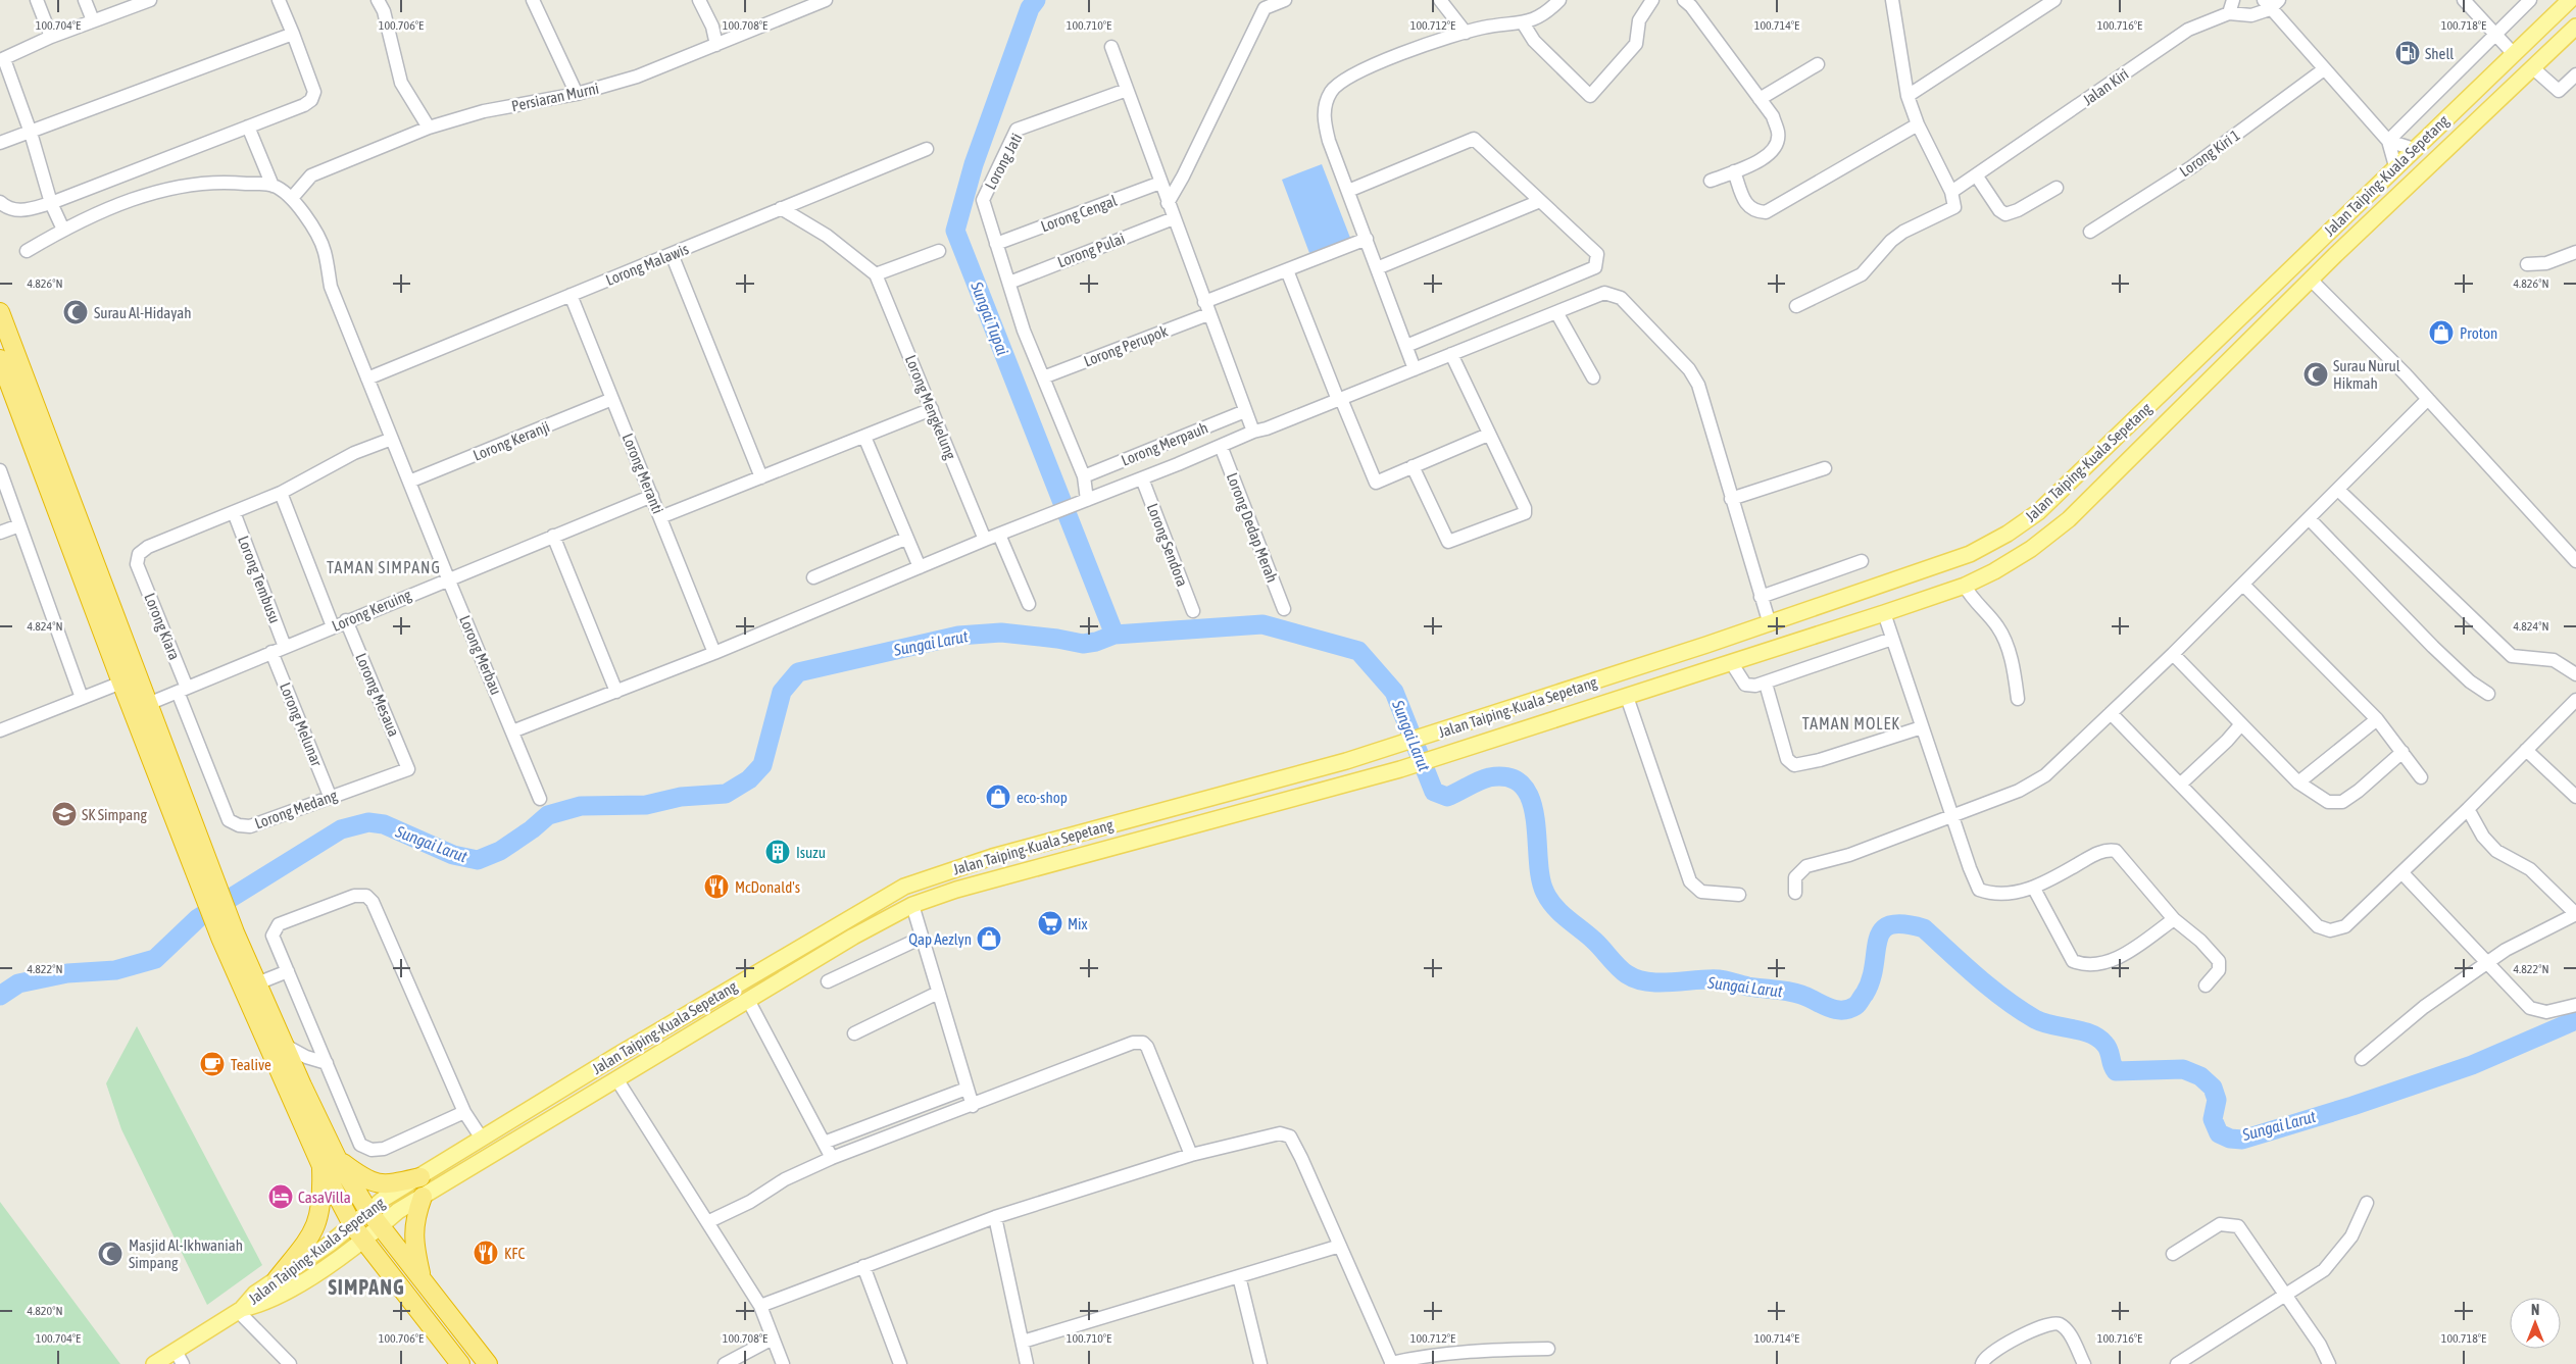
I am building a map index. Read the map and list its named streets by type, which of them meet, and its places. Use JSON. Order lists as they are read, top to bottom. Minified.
{"streets":{"main road":["Jalan Taiping-Kuala Sepetang"],"street":["Jalan Kiri","Persiaran Murni","Lorong Kiri 1","Lorong Jati","Lorong Cengal","Lorong Pulai","Lorong Malawis","Lorong Perupok","Lorong Mengkelung","Lorong Keranji","Lorong Merpauh","Lorong Meranti","Lorong Dedap Merah","Lorong Sendora","Lorong Tembusu","Lorong Keruing","Lorong Kiara","Lorong Merbau","Loromg Mesaua","Lorong Melunar","Lorong Medang"]},"crossings":[["Persiaran Murni","Lorong Merbau"],["Lorong Jati","Lorong Cengal"],["Lorong Jati","Lorong Pulai"],["Lorong Jati","Lorong Perupok"],["Lorong Jati","Lorong Merpauh"],["Lorong Malawis","Lorong Meranti"],["Lorong Malawis","Lorong Merbau"],["Lorong Keranji","Lorong Meranti"],["Lorong Keranji","Lorong Merbau"],["Lorong Meranti","Lorong Keruing"],["Lorong Tembusu","Lorong Keruing"],["Lorong Tembusu","Lorong Kiara"],["Lorong Keruing","Lorong Kiara"],["Lorong Keruing","Lorong Merbau"],["Lorong Keruing","Loromg Mesaua"],["Lorong Keruing","Lorong Melunar"],["Lorong Keruing","Lorong Medang"],["Lorong Kiara","Lorong Medang"],["Loromg Mesaua","Lorong Medang"],["Lorong Melunar","Lorong Medang"]],"districts":["TAMAN SIMPANG","TAMAN MOLEK","SIMPANG"],"water":["Sungai Tupai","Sungai Larut"],"places":{"fuel station":["Shell"],"mosque":["Surau Al-Hidayah","Surau Nurul Hikmah","Masjid Al-Ikhwaniah Simpang"],"shop":["Proton","eco-shop","Qap Aezlyn"],"school or university":["SK Simpang"],"building":["Isuzu"],"restaurant":["McDonald's","KFC"],"supermarket":["Mix"],"cafe":["Tealive"],"hotel":["CasaVilla"]},"north":"top","coordinates":["100.704°E","100.706°E","100.708°E","100.710°E","100.712°E","100.714°E","100.716°E","100.718°E","4.826°N","4.824°N","4.822°N","4.820°N"]}
